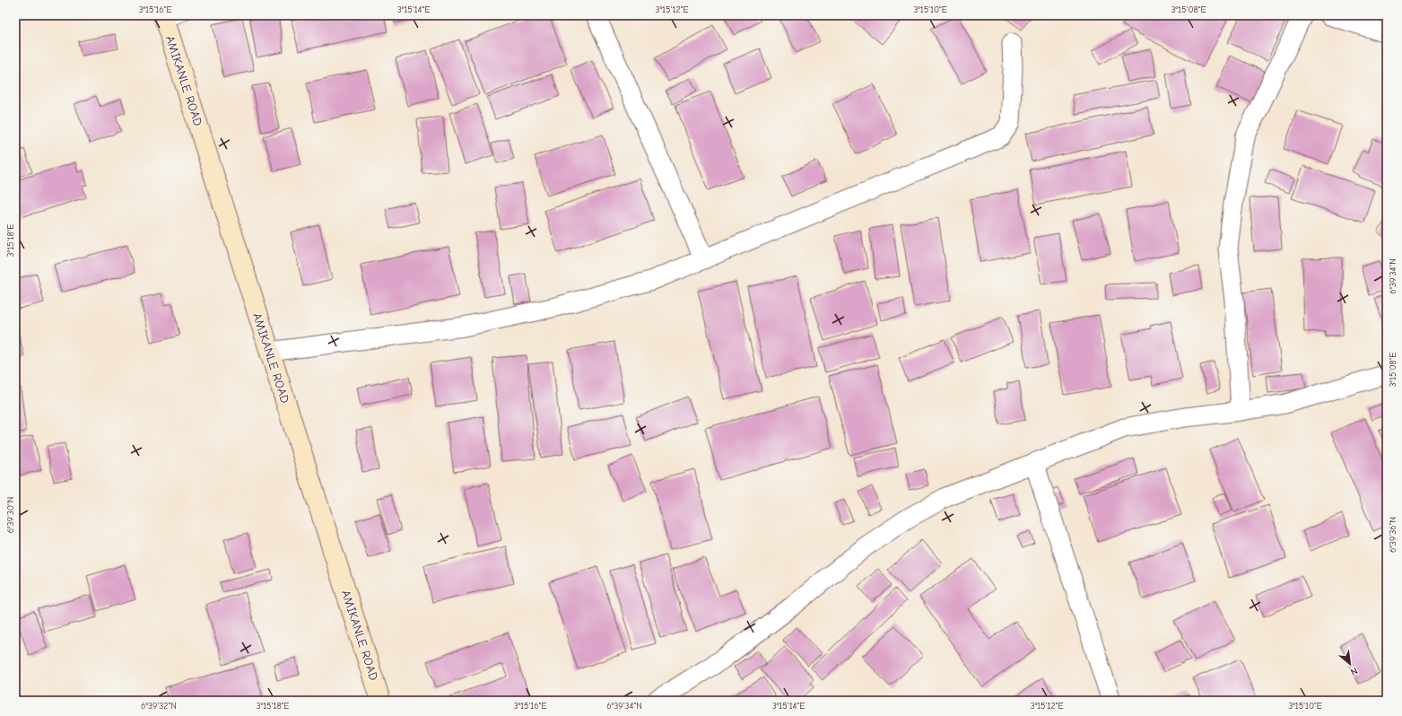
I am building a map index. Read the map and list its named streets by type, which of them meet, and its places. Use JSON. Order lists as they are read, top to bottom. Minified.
{"streets":{"street":["AMIKANLE ROAD"]},"north":"bottom right","coordinates":["3°15'16\"E","3°15'14\"E","3°15'12\"E","3°15'10\"E","3°15'08\"E","3°15'18\"E","6°39'34\"N","6°39'30\"N","6°39'36\"N","6°39'32\"N"]}
